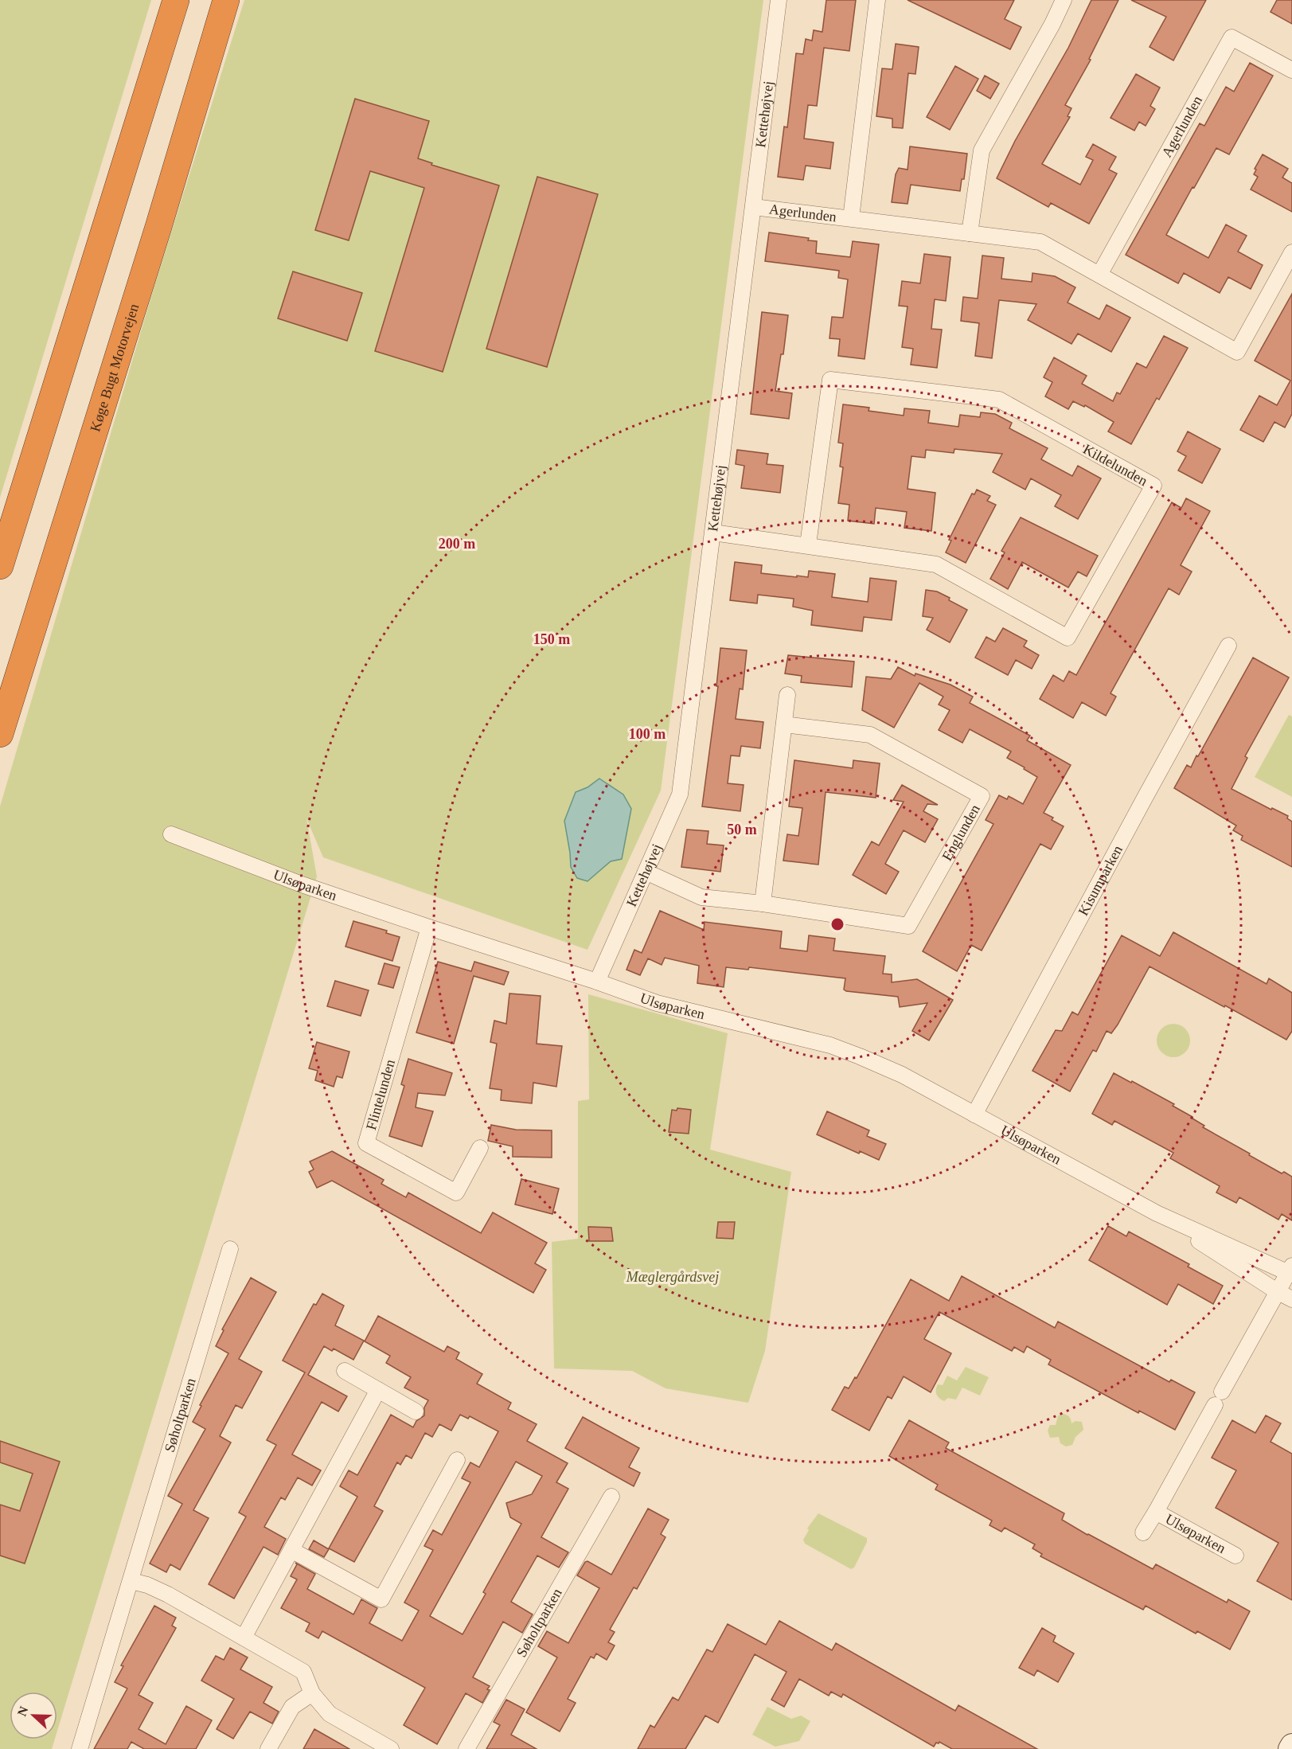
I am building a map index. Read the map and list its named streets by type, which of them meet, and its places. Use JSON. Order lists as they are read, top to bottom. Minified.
{"streets":{"highway":["Køge Bugt Motorvejen"],"street":["Kettehøjvej","Agerlunden","Kildelunden","Englunden","Kisumparken","Ulsøparken","Flintelunden","Søholtparken"]},"crossings":[["Kettehøjvej","Agerlunden"],["Kettehøjvej","Kildelunden"],["Kettehøjvej","Englunden"],["Kettehøjvej","Ulsøparken"],["Kisumparken","Ulsøparken"],["Ulsøparken","Flintelunden"]],"parks":["Mæglergårdsvej"],"north":"left","rings":["200 m","150 m","100 m","50 m"]}
